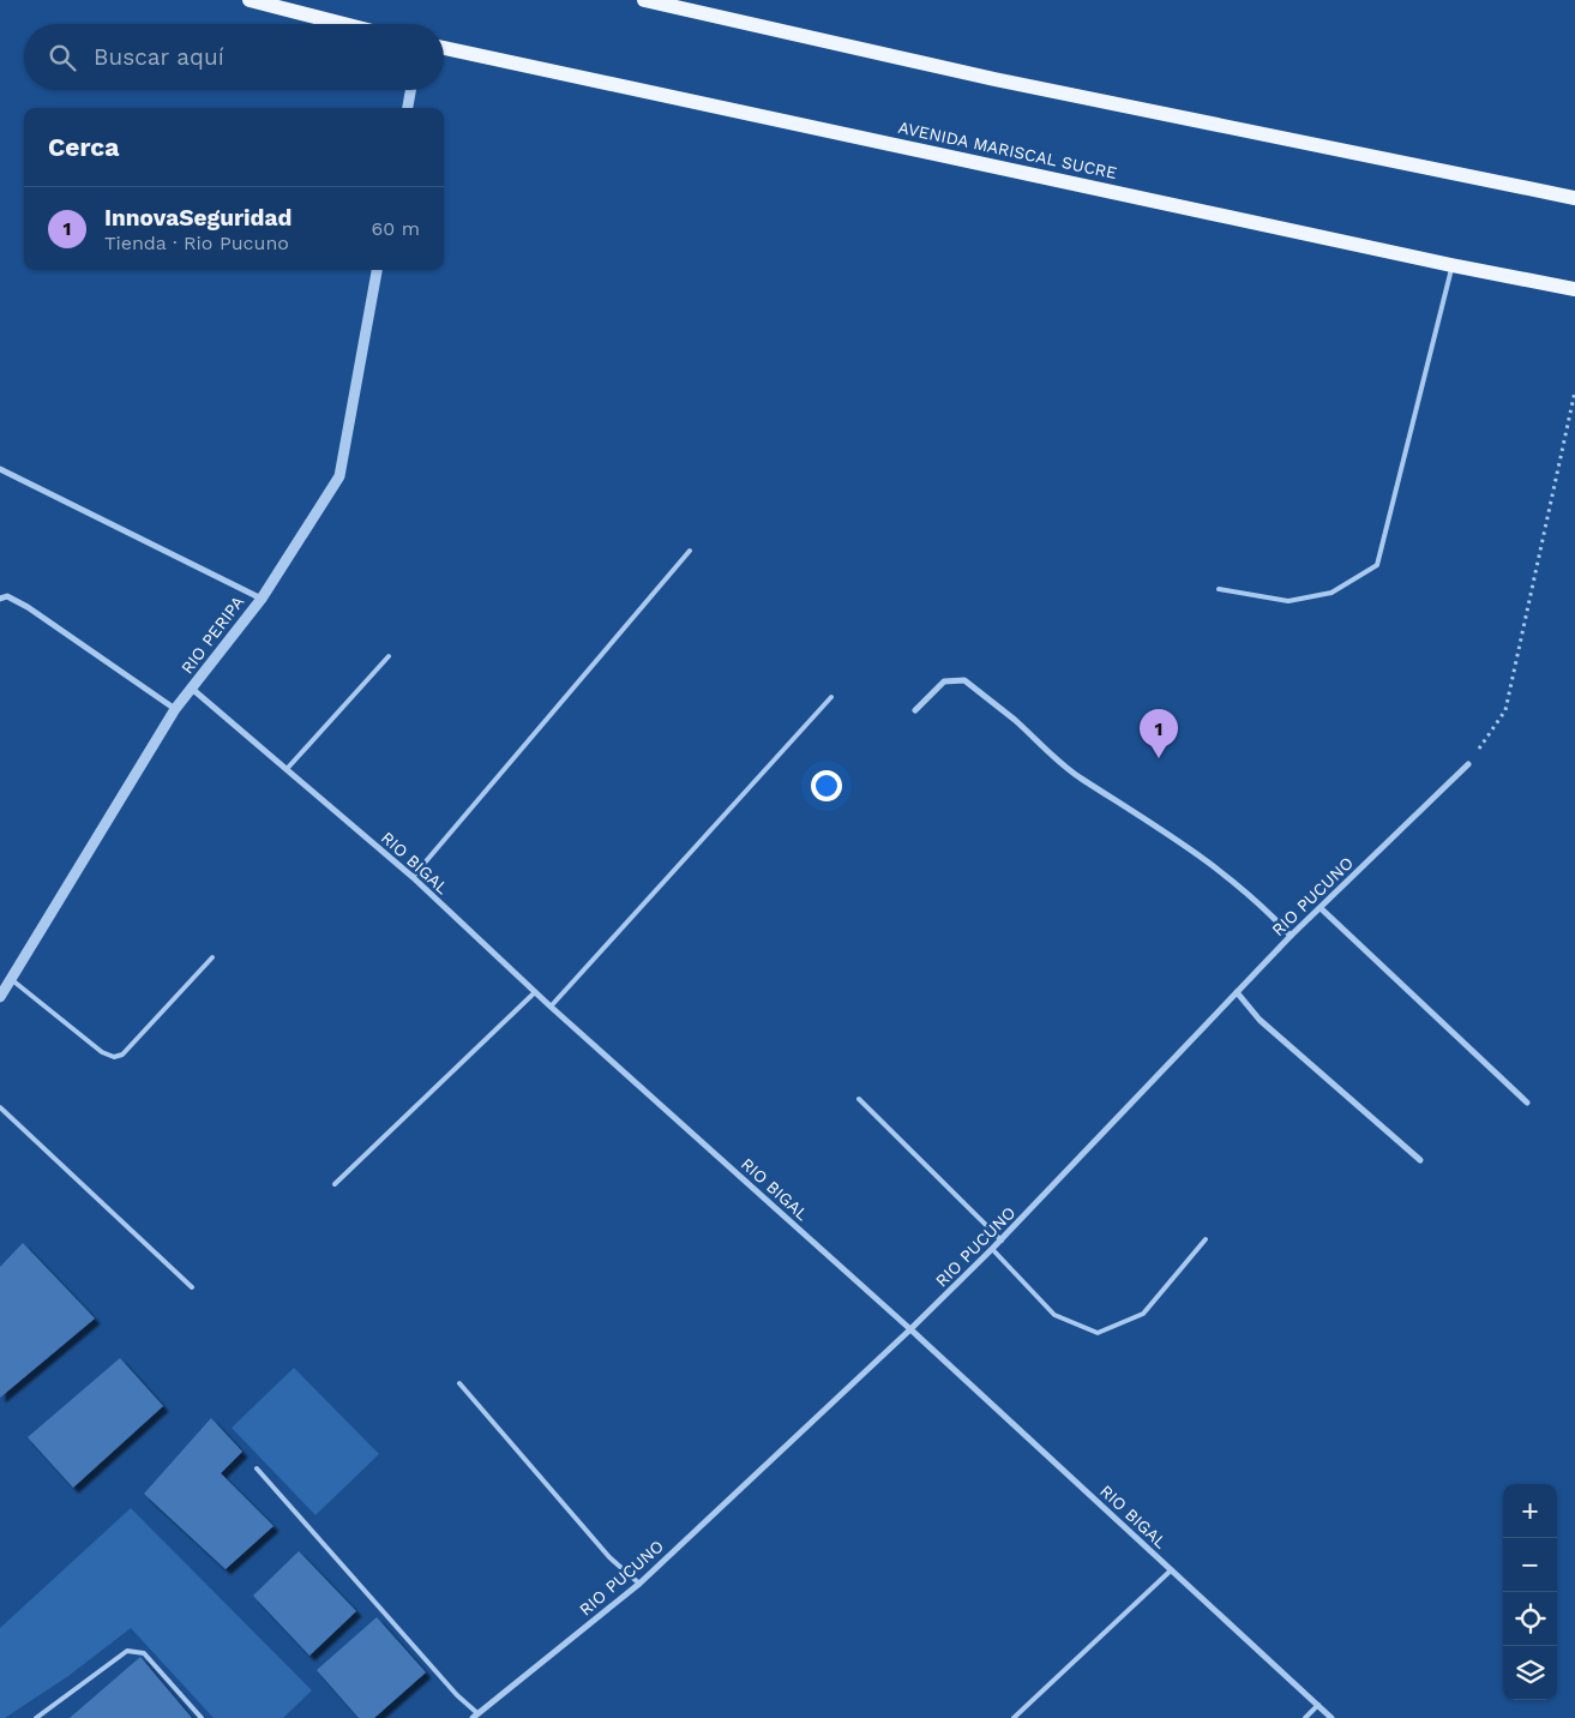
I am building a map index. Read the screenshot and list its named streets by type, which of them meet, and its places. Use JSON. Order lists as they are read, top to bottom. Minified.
{"streets":{"main road":["AVENIDA MARISCAL SUCRE"],"street":["RIO PERIPA","RIO BIGAL","RIO PUCUNO"]},"crossings":[["RIO PERIPA","RIO BIGAL"],["RIO BIGAL","RIO PUCUNO"]],"page":{"search":"Buscar aquí","heading":"Cerca","list":[{"mark":"1","name":"InnovaSeguridad","note":"Tienda · Rio Pucuno","value":"60 m"}],"pins":"1","map_buttons":["+","−"]}}
